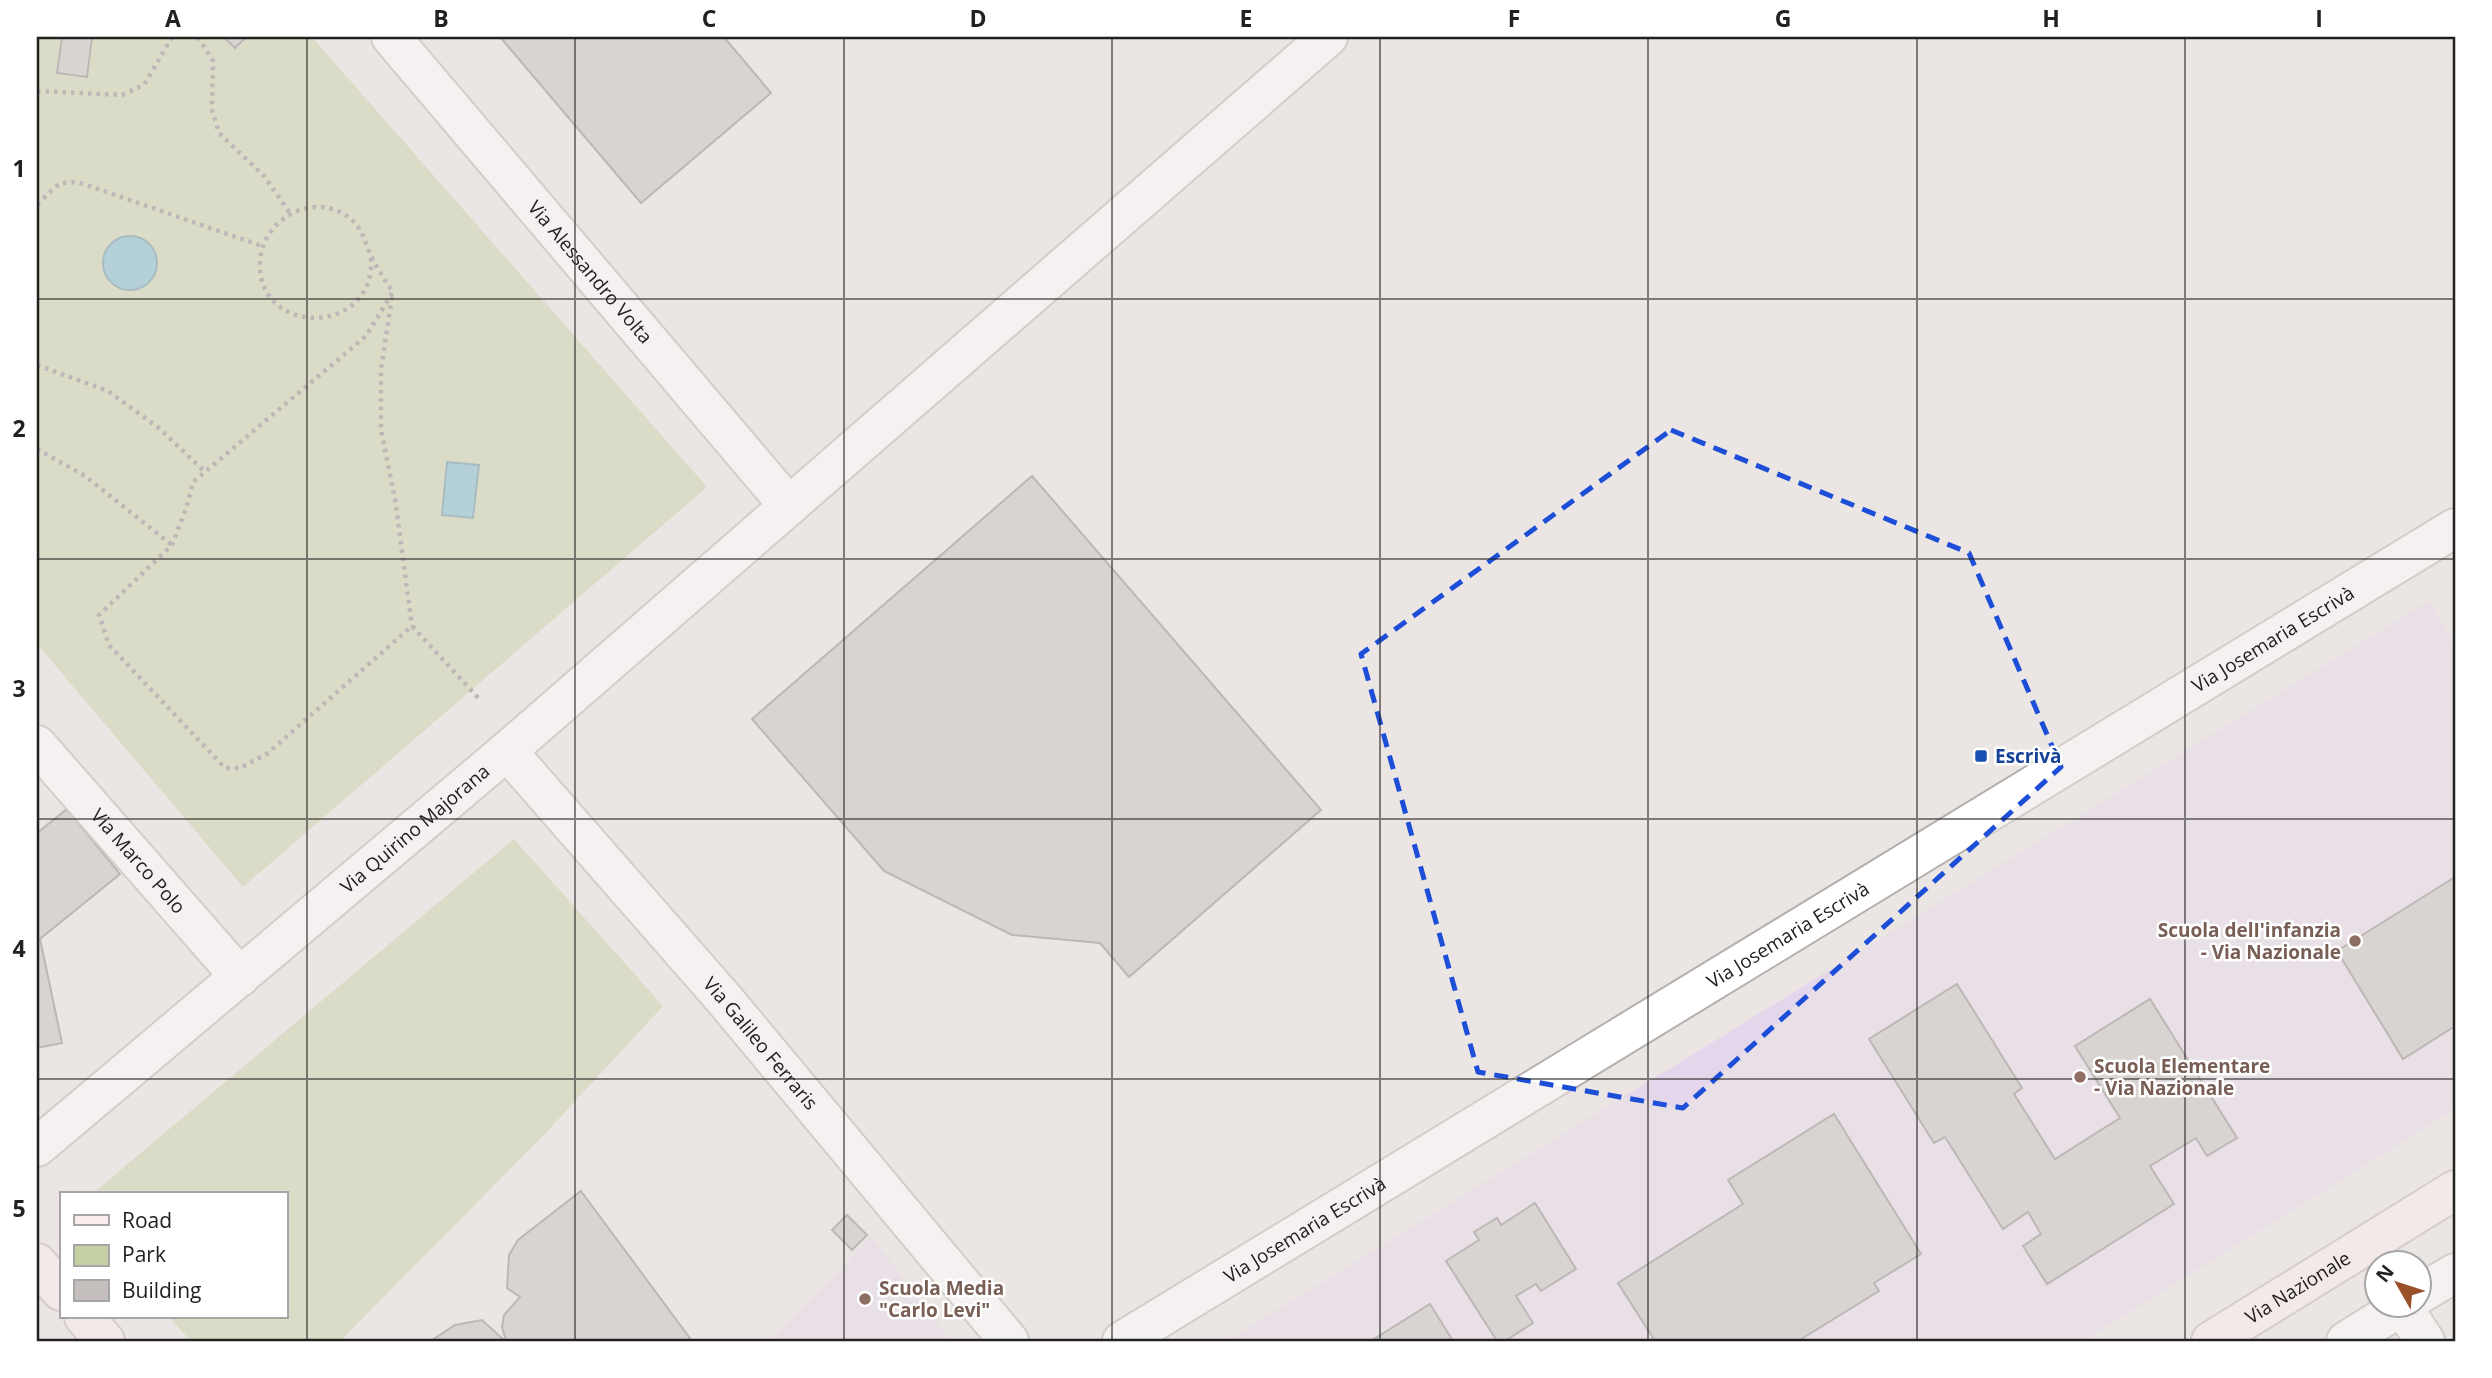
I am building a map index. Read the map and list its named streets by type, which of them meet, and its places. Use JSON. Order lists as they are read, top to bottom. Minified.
{"streets":{"main road":["Via Nazionale"],"street":["Via Alessandro Volta","Via Josemaria Escrivà","Via Quirino Majorana","Via Marco Polo","Via Galileo Ferraris"]},"crossings":[["Via Alessandro Volta","Via Quirino Majorana"],["Via Quirino Majorana","Via Marco Polo"],["Via Quirino Majorana","Via Galileo Ferraris"]],"places":{"transit":["Escrivà"],"other":["Scuola delI'infanzia - Via Nazionale","Scuola Elementare - Via Nazionale","Scuola Media \"Carlo Levi\""]},"legend":["Road","Park","Building"],"north":"top left","grid":{"columns":["A","B","C","D","E","F","G","H","I"],"rows":["1","2","3","4","5"]}}
